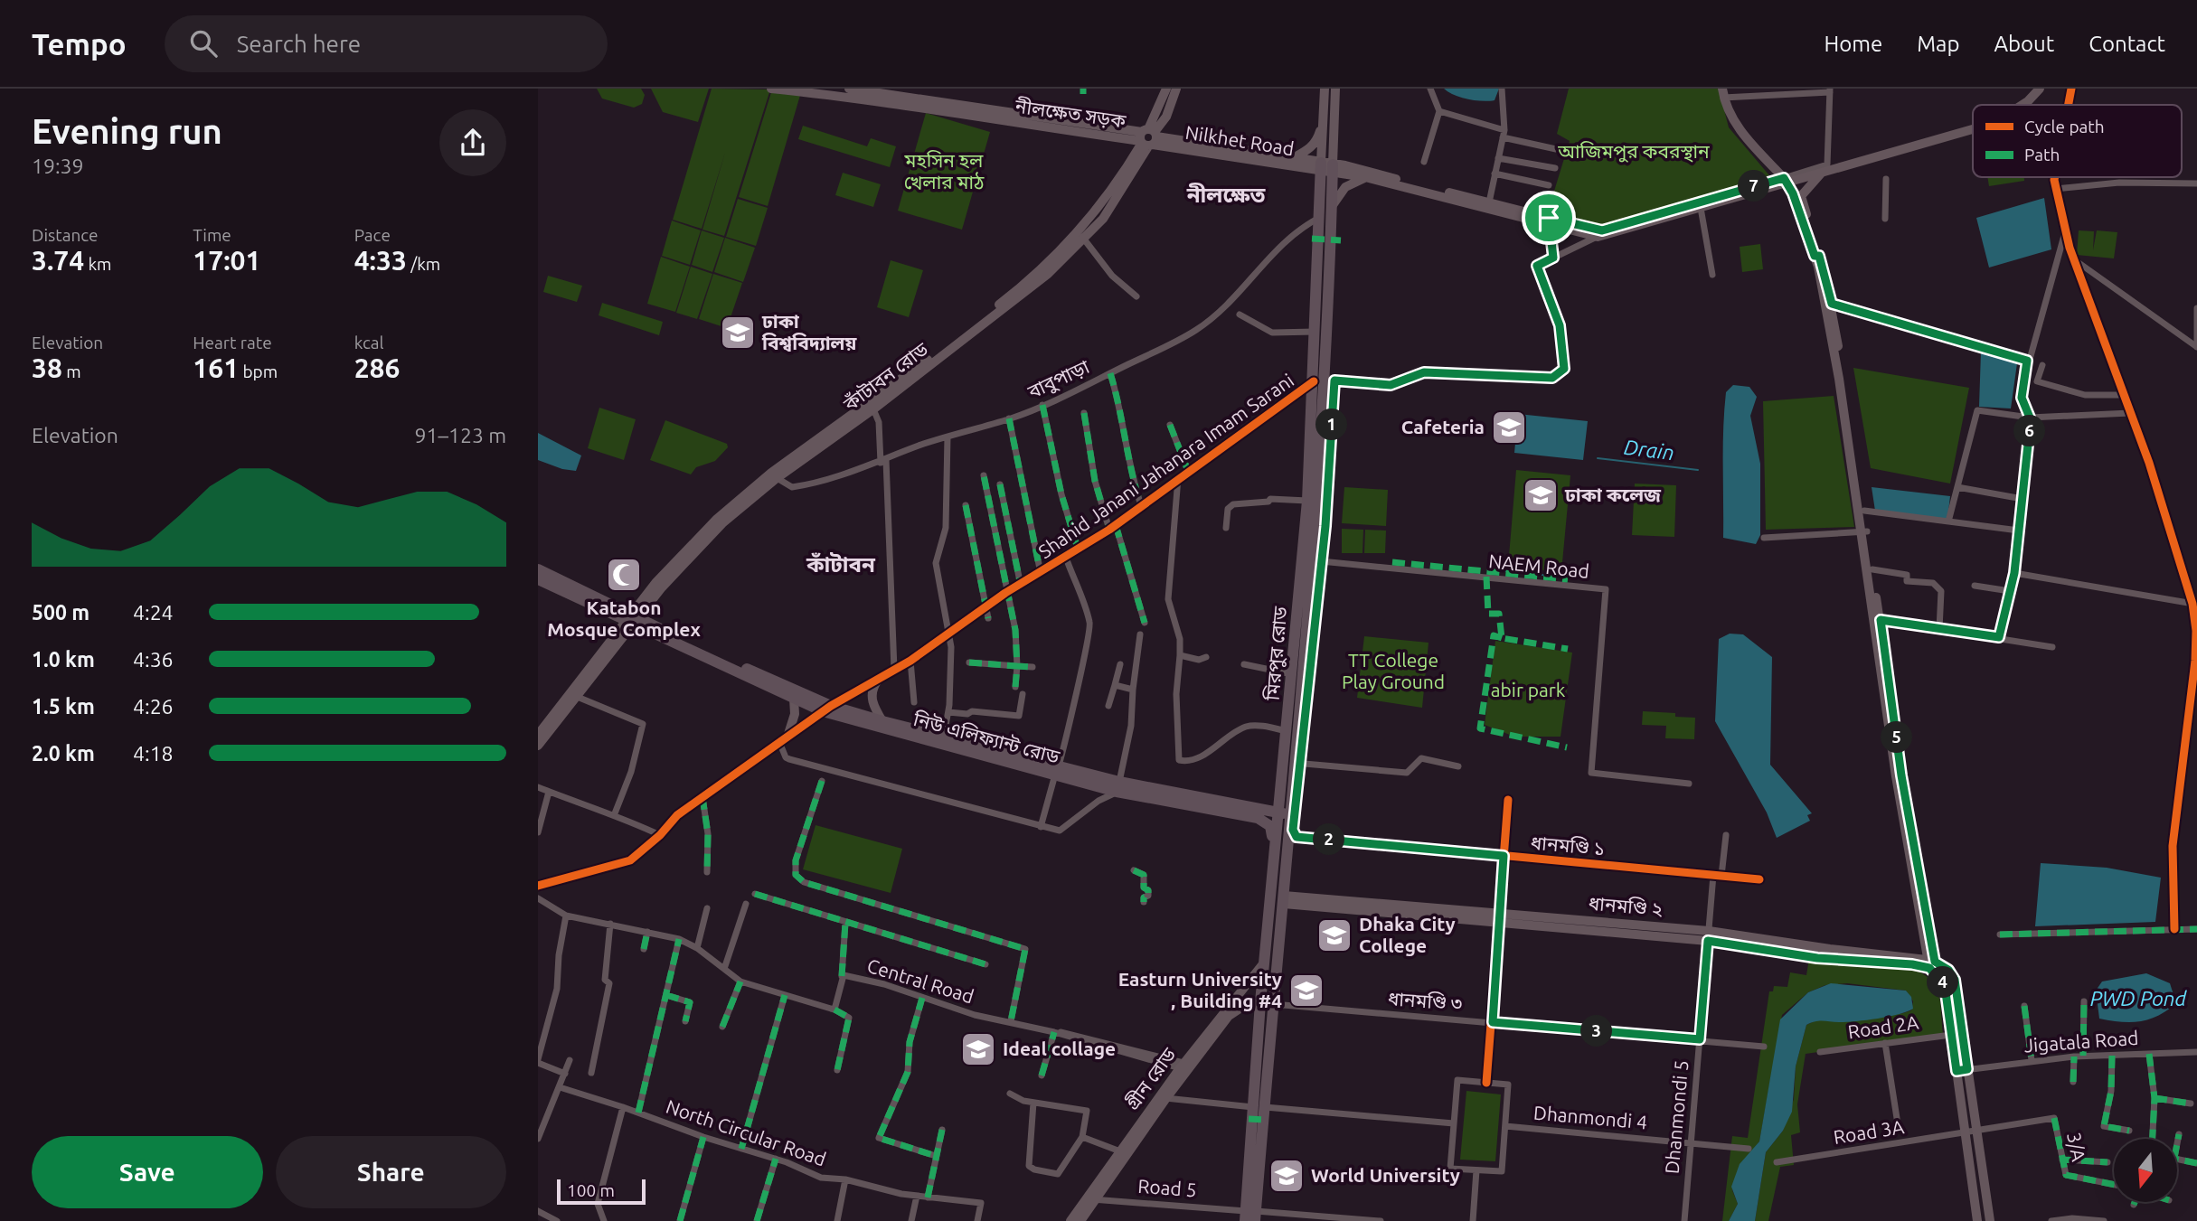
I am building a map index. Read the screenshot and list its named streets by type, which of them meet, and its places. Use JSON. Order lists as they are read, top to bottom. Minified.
{"streets":{"highway":["মিরপুর রোড","নিউ এলিফ্যান্ট রোড"],"main road":["নীলক্ষেত সড়ক","Nilkhet Road","কাঁটাবন রোড","Shahid Janani Jahanara Imam Sarani","ধানমণ্ডি ২","গ্রীন রোড"],"street":["বাবুপাড়া","NAEM Road","ধানমণ্ডি ১","Central Road","ধানমণ্ডি ৩","Road 2A","Jigatala Road","Dhanmondi 5","Dhanmondi 4","Road 3A","North Circular Road","3/A","Road 5"]},"crossings":[["নীলক্ষেত সড়ক","Nilkhet Road"],["নীলক্ষেত সড়ক","কাঁটাবন রোড"],["নীলক্ষেত সড়ক","মিরপুর রোড"],["Nilkhet Road","কাঁটাবন রোড"],["Nilkhet Road","মিরপুর রোড"],["কাঁটাবন রোড","বাবুপাড়া"],["কাঁটাবন রোড","নিউ এলিফ্যান্ট রোড"],["বাবুপাড়া","মিরপুর রোড"],["Shahid Janani Jahanara Imam Sarani","মিরপুর রোড"],["Shahid Janani Jahanara Imam Sarani","নিউ এলিফ্যান্ট রোড"],["NAEM Road","মিরপুর রোড"],["মিরপুর রোড","নিউ এলিফ্যান্ট রোড"],["মিরপুর রোড","ধানমণ্ডি ১"],["মিরপুর রোড","ধানমণ্ডি ২"],["মিরপুর রোড","ধানমণ্ডি ৩"],["মিরপুর রোড","গ্রীন রোড"],["মিরপুর রোড","Road 5"],["ধানমণ্ডি ২","Dhanmondi 5"],["Central Road","গ্রীন রোড"],["ধানমণ্ডি ৩","Dhanmondi 5"],["গ্রীন রোড","Road 5"],["Dhanmondi 5","Dhanmondi 4"],["Road 3A","3/A"]],"districts":["নীলক্ষেত","কাঁটাবন"],"water":["Drain","PWD Pond"],"parks":["আজিমপুর কবরস্থান","মহসিন হল খেলার মাঠ","TT College Play Ground","abir park"],"places":{"school or university":["ঢাকা বিশ্ববিদ্যালয়","Cafeteria","ঢাকা কলেজ","Dhaka City College","Easturn University , Building #4","Ideal collage","World University"],"mosque":["Katabon Mosque Complex"]},"legend":["Cycle path","Path"],"scale_bar":"100 m","north":"bottom","page":{"header":"Tempo","search":"Search here","nav":["Home","Map","About","Contact"],"heading":["Evening run","19:39"],"pins":["7","1","6","5","2","4","3"],"stats":[["Distance","3.74 km"],["Time","17:01"],["Pace","4:33 /km"],["Elevation","38 m"],["Heart rate","161 bpm"],["kcal","286"]],"chart":["Elevation","91–123 m"],"list":[{"name":"500 m","note":"4:24"},{"name":"1.0 km","note":"4:36"},{"name":"1.5 km","note":"4:26"},{"name":"2.0 km","note":"4:18"}],"buttons":["Save","Share"],"scale":"100 m"}}
